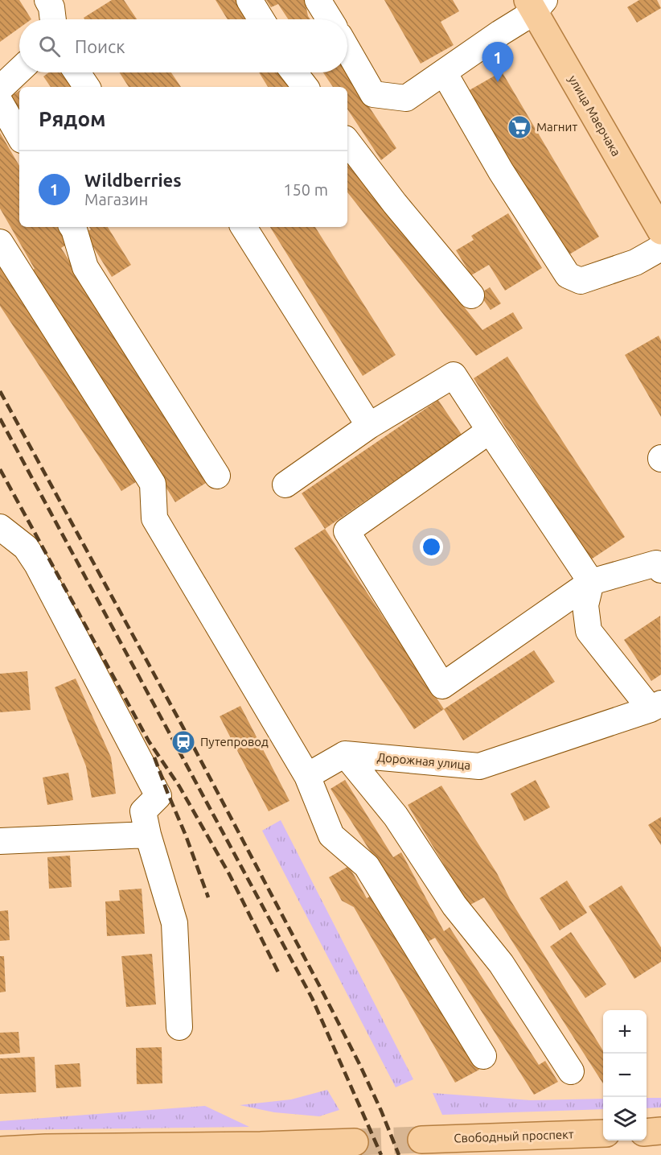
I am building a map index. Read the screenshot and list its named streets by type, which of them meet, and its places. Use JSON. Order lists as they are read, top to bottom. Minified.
{"streets":{"main road":["улица Маерчака","Свободный проспект"],"street":["Дорожная улица"]},"places":{"supermarket":["Магнит"],"station":["Путепровод"]},"page":{"search":"Поиск","pins":"1","heading":"Рядом","list":[{"mark":"1","name":"Wildberries","note":"Магазин","value":"150 m"}],"map_buttons":["+","−"]}}
